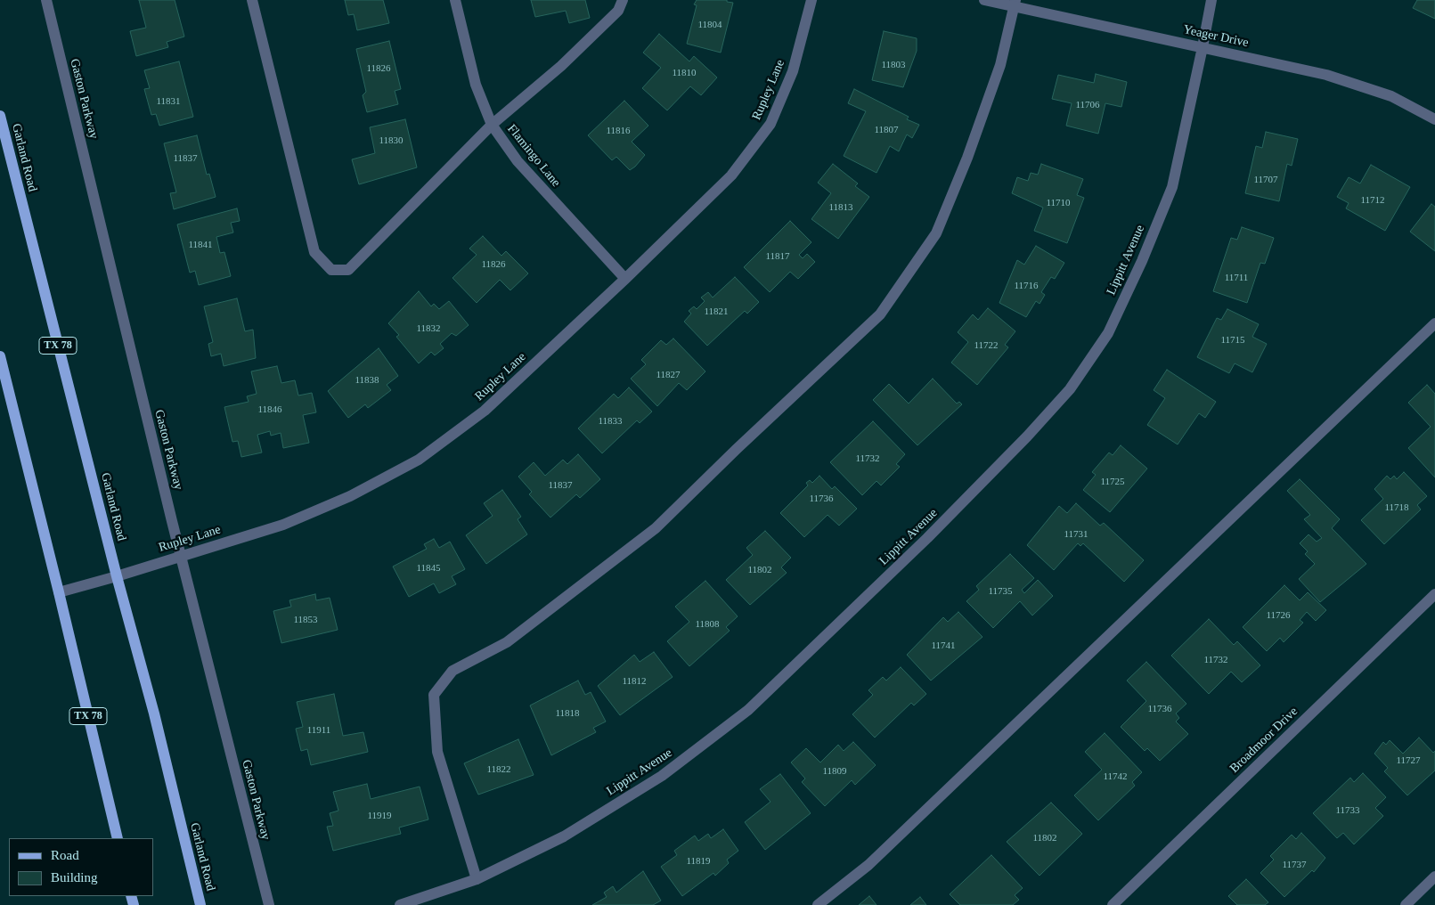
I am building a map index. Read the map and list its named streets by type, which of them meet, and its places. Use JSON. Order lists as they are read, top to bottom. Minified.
{"streets":{"main road":["Garland Road","TX 78"],"street":["Yeager Drive","Rupley Lane","Gaston Parkway","Flamingo Lane","Lippitt Avenue","Broadmoor Drive"]},"crossings":[["Yeager Drive","Lippitt Avenue"],["Rupley Lane","Gaston Parkway"],["Rupley Lane","Flamingo Lane"],["Rupley Lane","Garland Road"],["Rupley Lane","TX 78"]],"house_numbers":["11804","11803","11826","11810","11831","11706","11807","11816","11830","11837","11707","11712","11710","11813","11841","11817","11826","11711","11716","11821","11832","11715","11722","11827","11838","11846","11833","11732","11725","11837","11736","11718","11731","11845","11802","11735","11726","11853","11808","11741","11732","11812","11736","11818","11911","11727","11822","11809","11742","11733","11919","11802","11819","11737"],"legend":["Road","Building"]}
